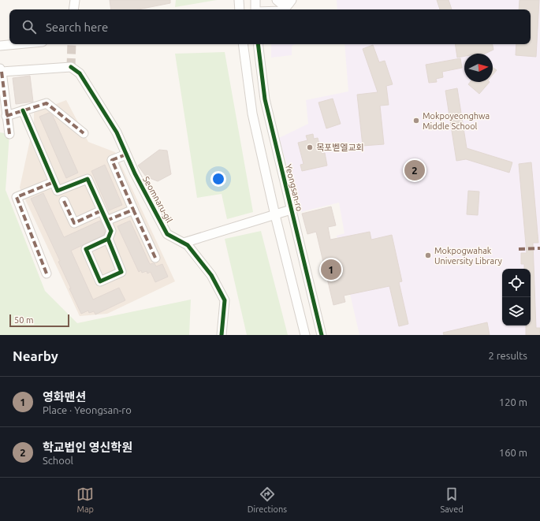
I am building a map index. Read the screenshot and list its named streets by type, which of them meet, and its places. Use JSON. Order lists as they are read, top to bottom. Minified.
{"streets":{"street":["Yeongsan-ro","Seomnaru-gil"]},"places":["Mokpoyeonghwa Middle School","목포벧엘교회","Mokpogwahak University Library"],"scale_bar":"50 m","north":"right","page":{"search":"Search here","pins":["2","1"],"scale":"50 m","heading":["Nearby","2 results"],"list":[{"mark":"1","name":"영화맨션","note":"Place · Yeongsan-ro","value":"120 m"},{"mark":"2","name":"학교법인 영신학원","note":"School","value":"160 m"}],"nav":["Map","Directions","Saved"]}}
